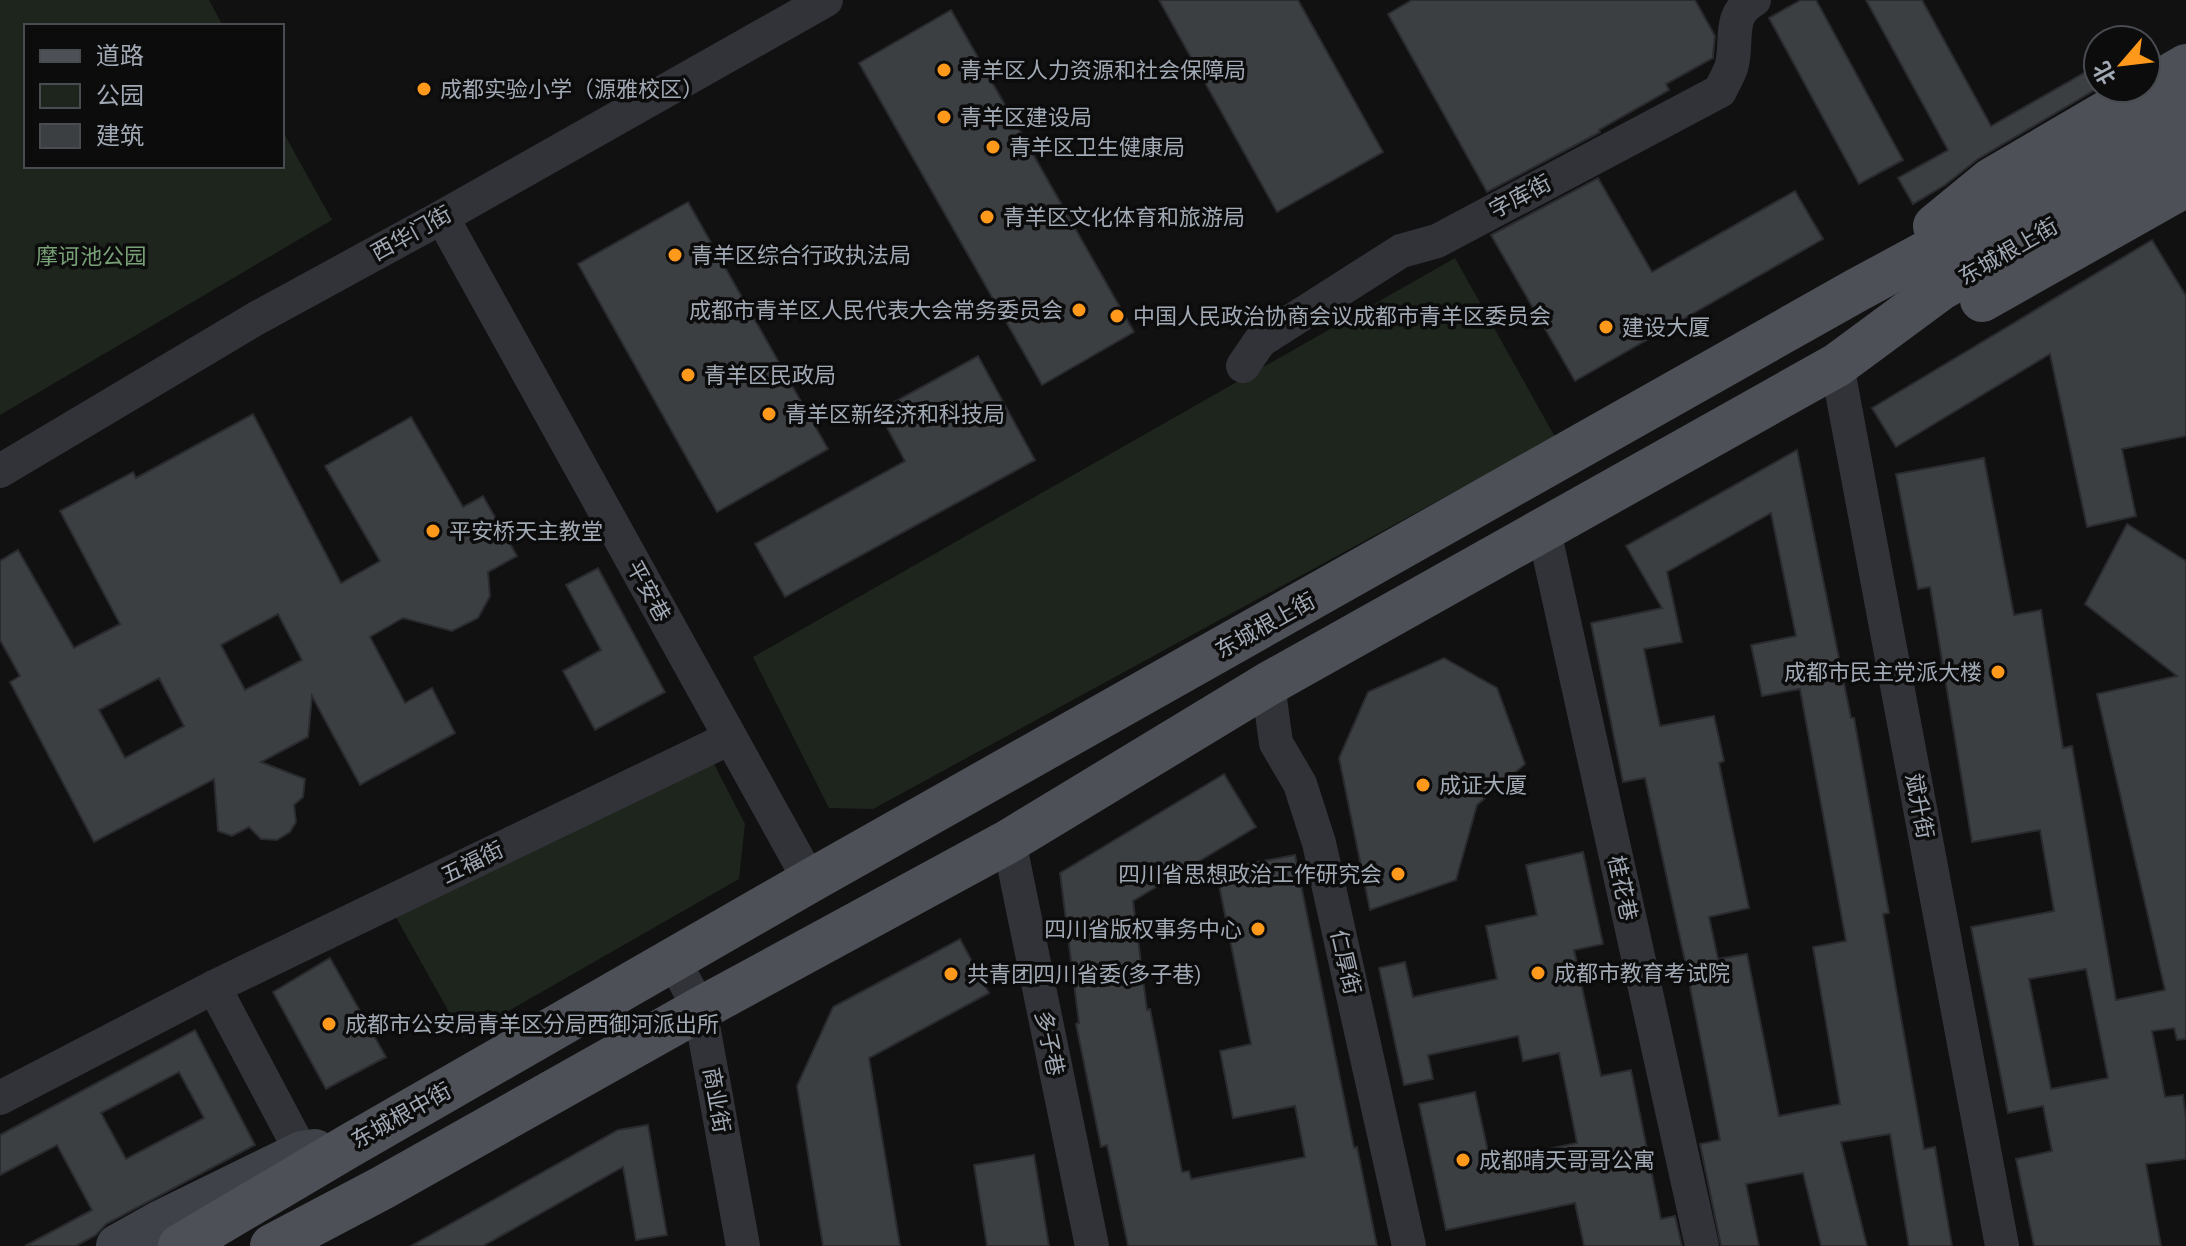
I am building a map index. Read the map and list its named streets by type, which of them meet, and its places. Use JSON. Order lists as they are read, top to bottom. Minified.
{"streets":{"main road":["东城根上街","东城根中街"],"street":["字库街","西华门街","平安巷","斌升街","五福街","桂花巷","仁厚街","多子巷","商业街"]},"crossings":[["西华门街","平安巷"],["东城根上街","平安巷"],["东城根上街","斌升街"],["东城根上街","桂花巷"],["东城根上街","仁厚街"],["东城根上街","多子巷"],["东城根上街","商业街"],["东城根上街","东城根中街"],["平安巷","五福街"],["商业街","东城根中街"]],"parks":["摩诃池公园"],"places":["青羊区人力资源和社会保障局","成都实验小学（源雅校区）","青羊区建设局","青羊区卫生健康局","青羊区文化体育和旅游局","青羊区综合行政执法局","成都市青羊区人民代表大会常务委员会","中国人民政治协商会议成都市青羊区委员会","建设大厦","青羊区民政局","青羊区新经济和科技局","平安桥天主教堂","成都市民主党派大楼","成证大厦","四川省思想政治工作研究会","四川省版权事务中心","成都市教育考试院","共青团四川省委(多子巷)","成都市公安局青羊区分局西御河派出所","成都晴天哥哥公寓"],"legend":["道路","公园","建筑"],"north":"bottom left"}
